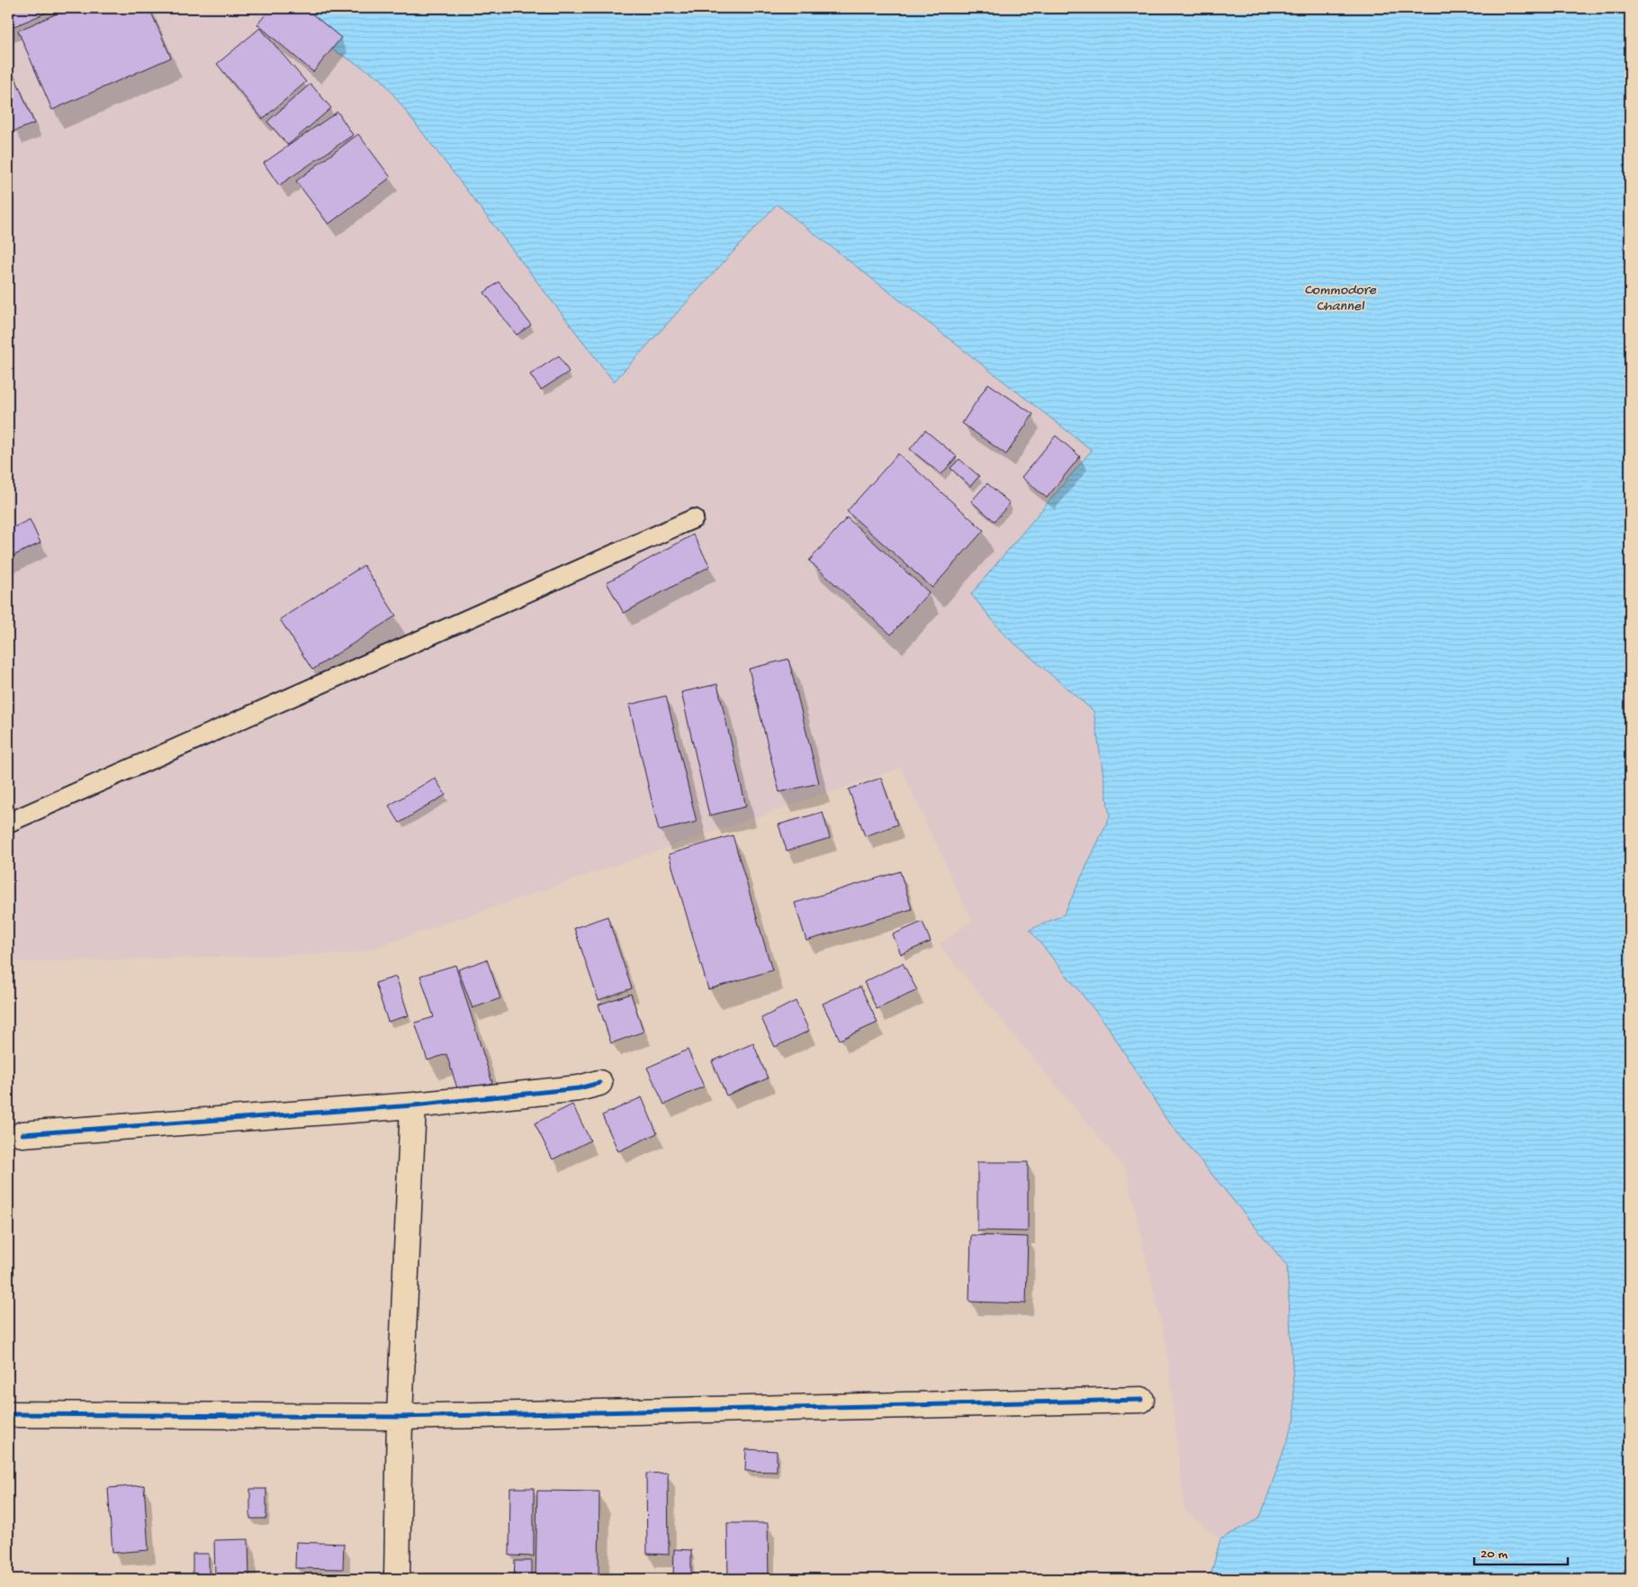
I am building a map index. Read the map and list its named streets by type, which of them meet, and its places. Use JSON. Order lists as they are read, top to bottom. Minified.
{"water":["Commodore Channel"],"scale_bar":"20 m"}
